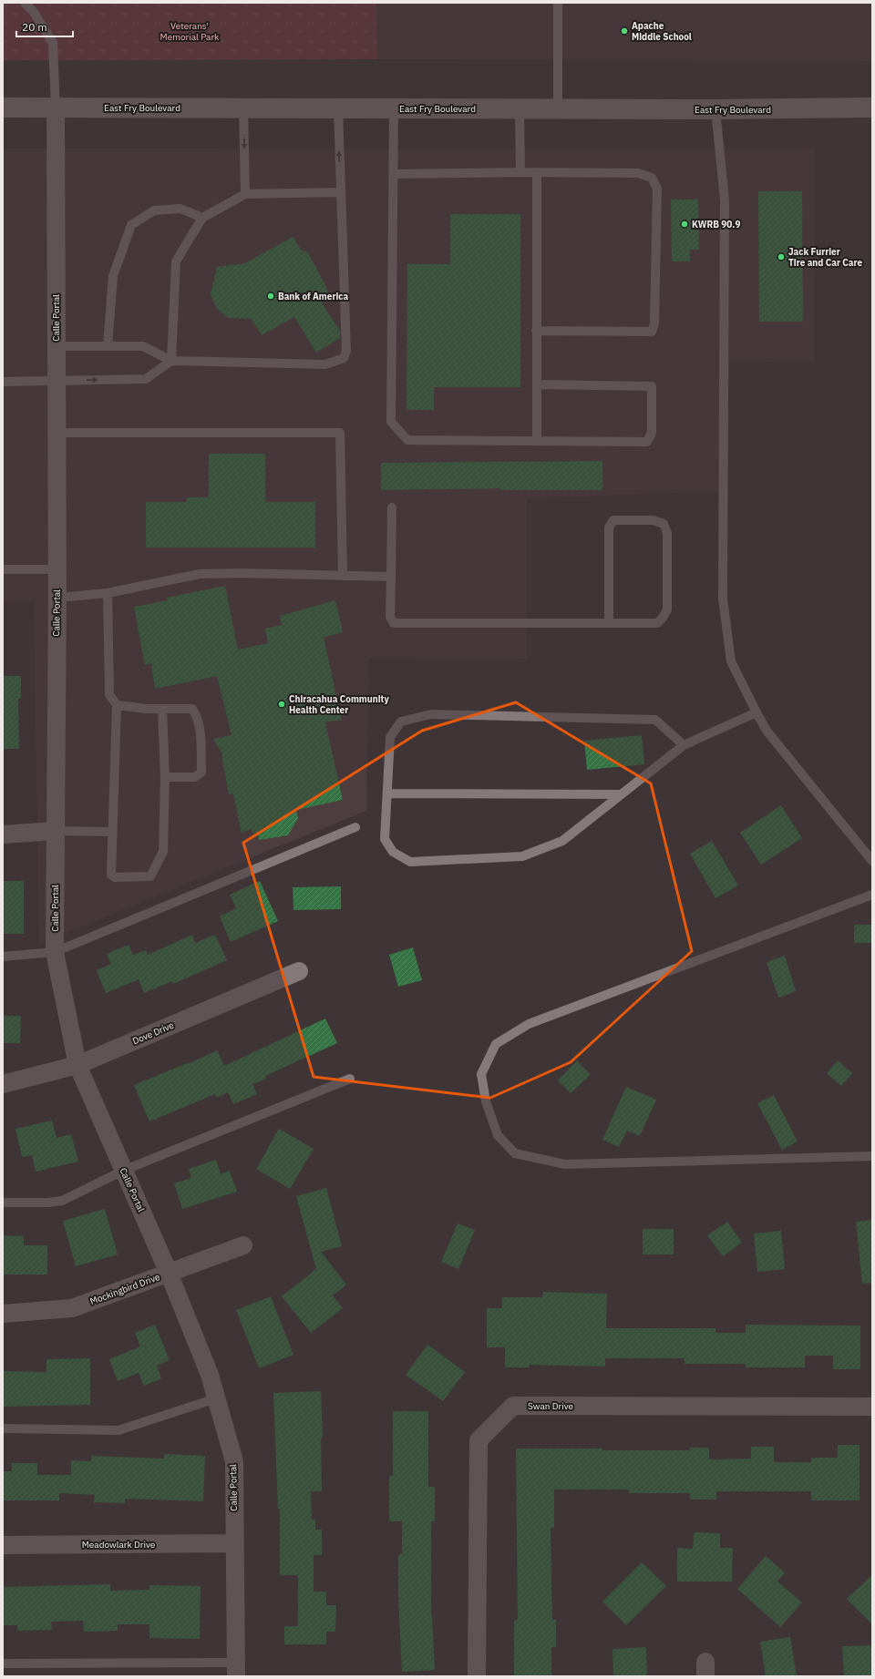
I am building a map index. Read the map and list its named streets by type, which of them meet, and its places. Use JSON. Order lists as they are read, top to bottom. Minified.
{"streets":{"main road":["East Fry Boulevard"],"street":["Calle Portal","Dove Drive","Mockingbird Drive","Swan Drive","Meadowlark Drive"]},"crossings":[["East Fry Boulevard","Calle Portal"],["Calle Portal","Dove Drive"],["Calle Portal","Mockingbird Drive"],["Calle Portal","Meadowlark Drive"]],"parks":["Veterans' Memorial Park"],"places":["Apache Middle School","KWRB 90.9","Jack Furrier Tire and Car Care","Bank of America","Chiracahua Community Health Center"],"scale_bar":"20 m"}
